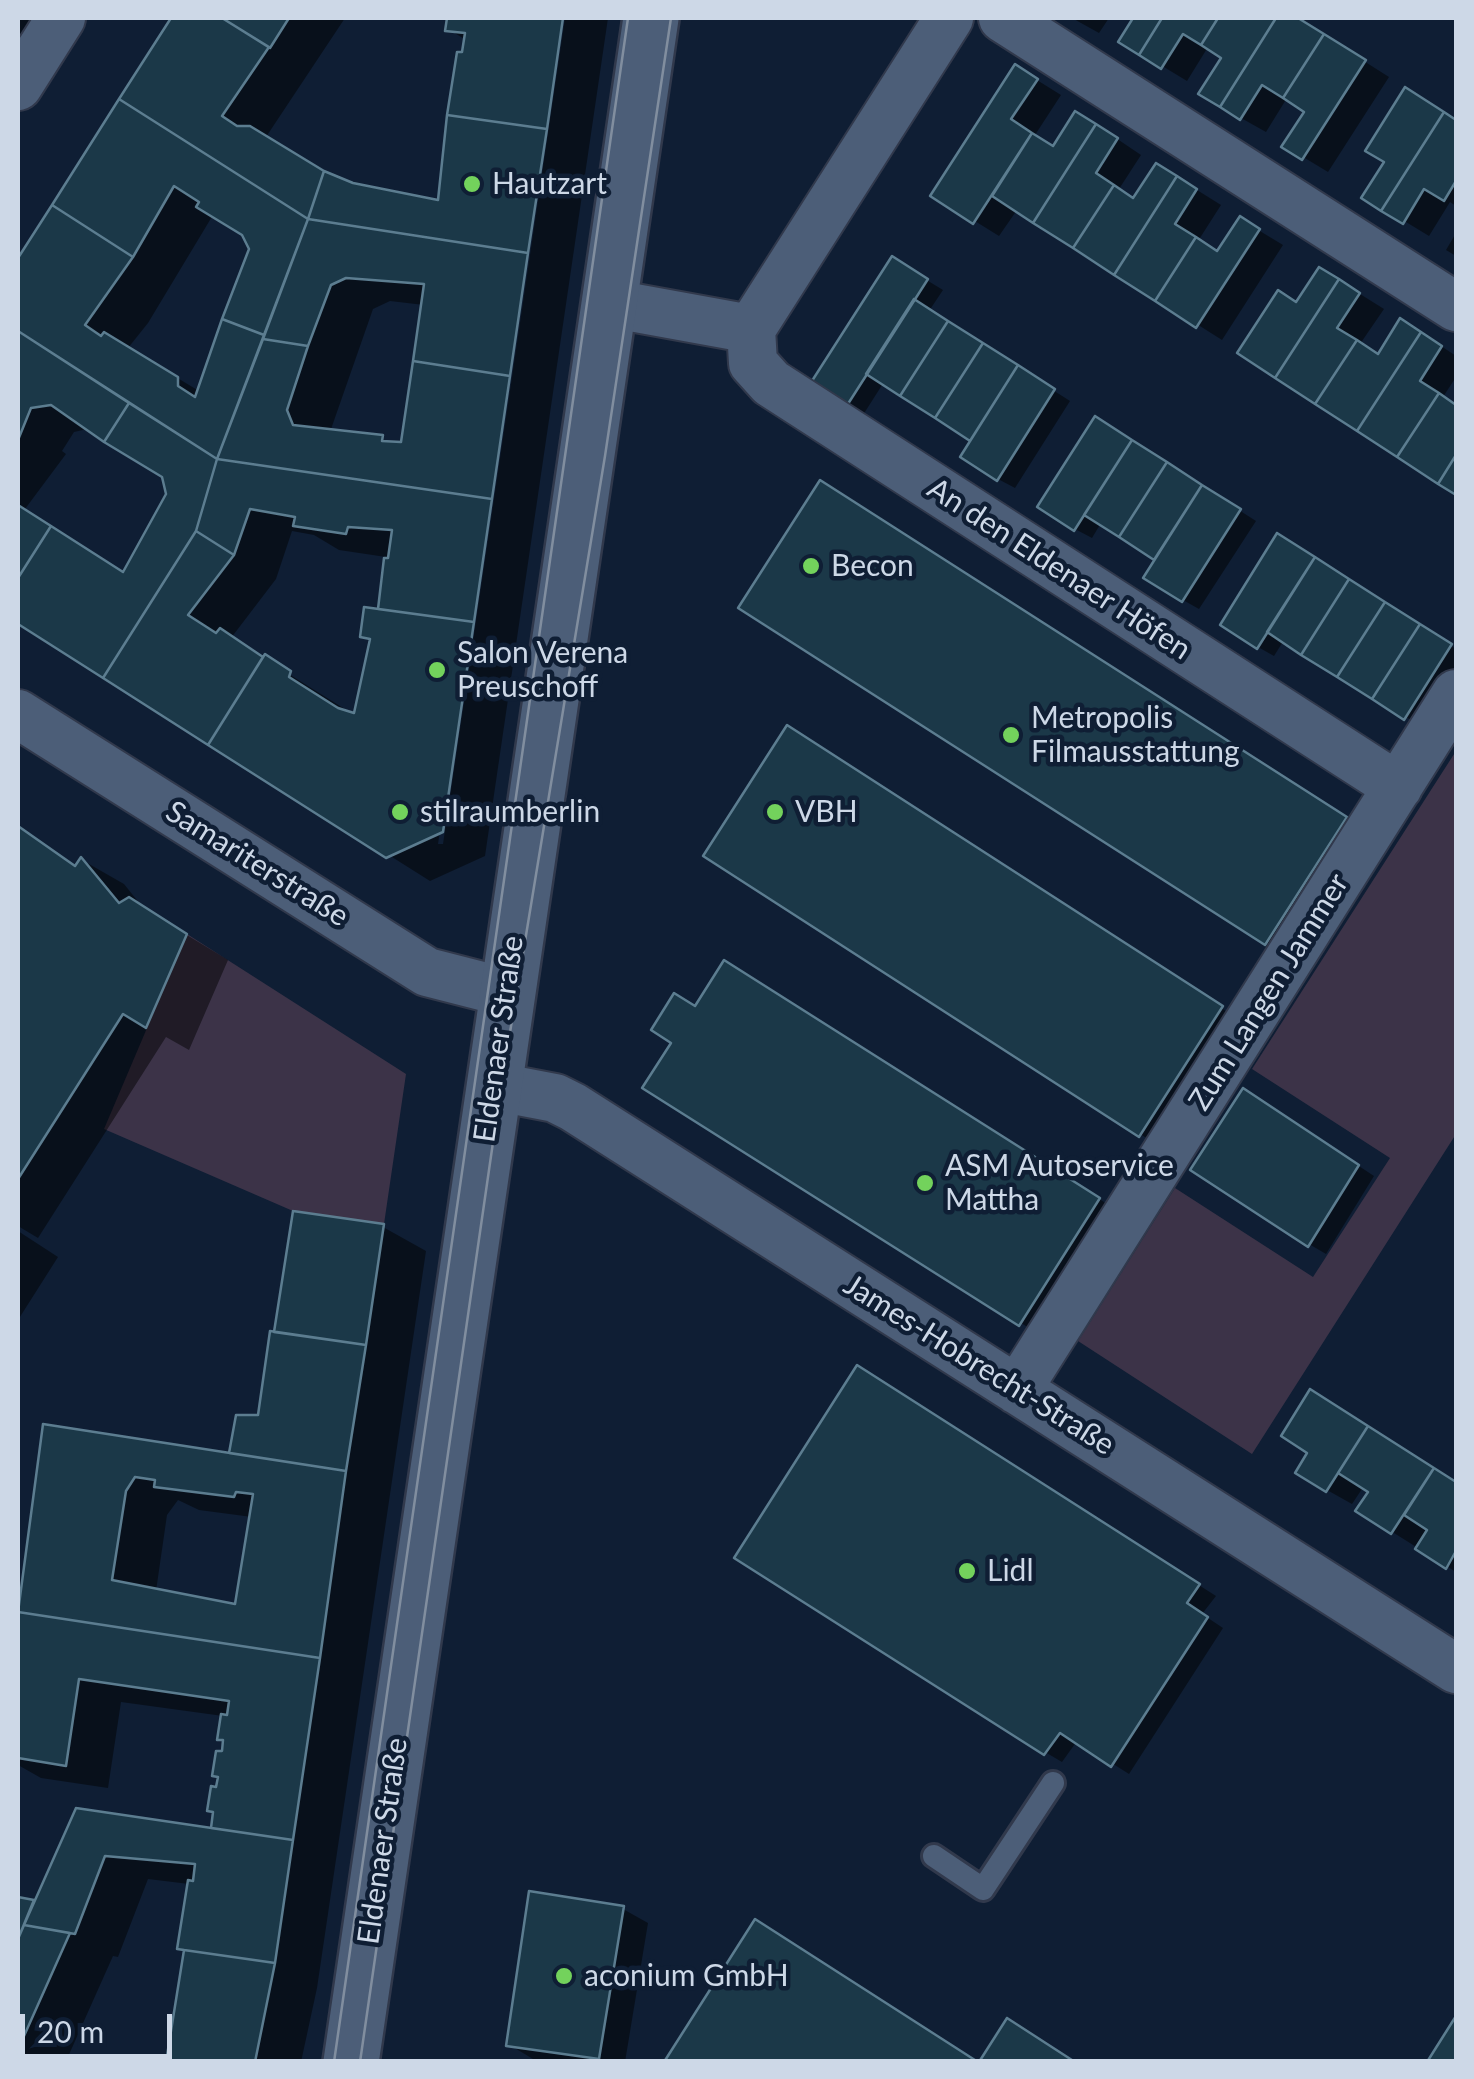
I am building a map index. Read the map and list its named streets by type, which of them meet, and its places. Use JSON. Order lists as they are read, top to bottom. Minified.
{"streets":{"street":["An den Eldenaer Höfen","Samariterstraße","Zum Langen Jammer","Eldenaer Straße","James-Hobrecht-Straße"]},"crossings":[["An den Eldenaer Höfen","Zum Langen Jammer"],["Samariterstraße","Eldenaer Straße"],["Zum Langen Jammer","James-Hobrecht-Straße"],["Eldenaer Straße","James-Hobrecht-Straße"]],"places":["Hautzart","Becon","Salon Verena Preuschoff","Metropolis Filmausstattung","stilraumberlin","VBH","ASM Autoservice Mattha","Lidl","aconium GmbH"],"scale_bar":"20 m"}
